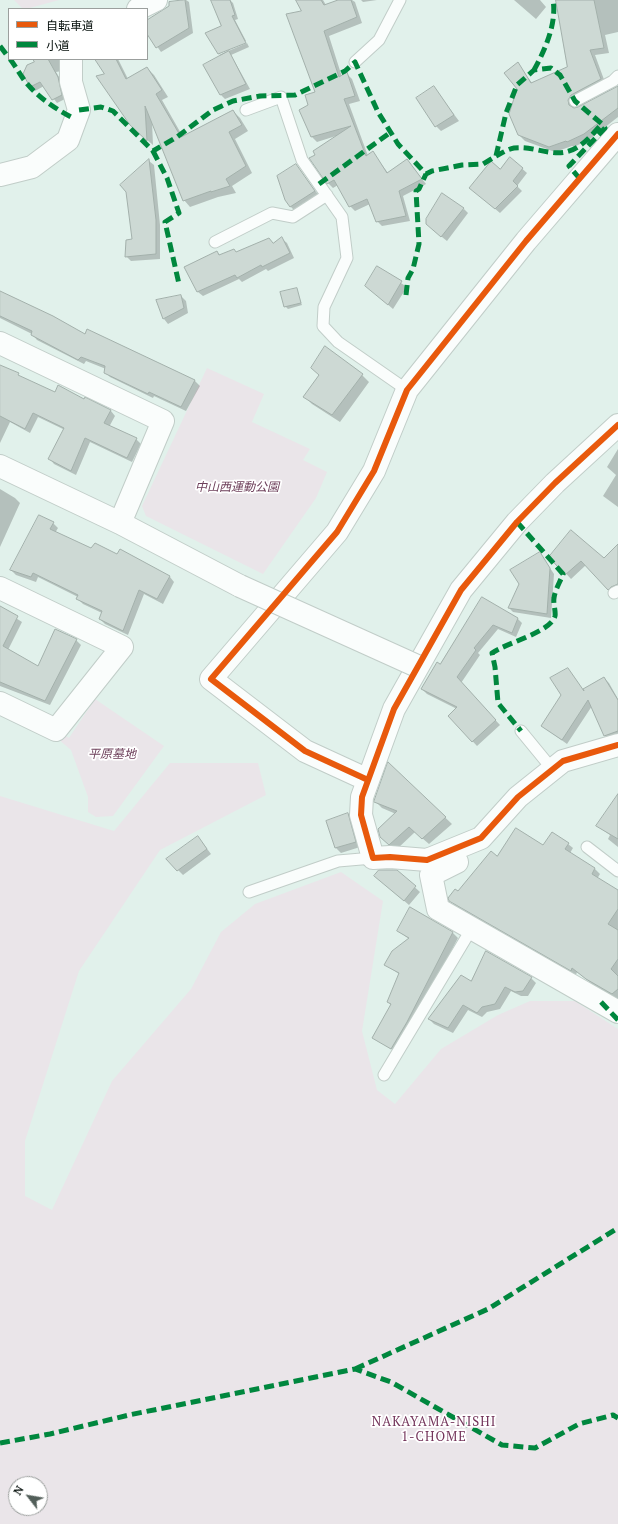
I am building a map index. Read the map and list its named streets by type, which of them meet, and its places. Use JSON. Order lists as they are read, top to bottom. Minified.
{"districts":["NAKAYAMA-NISHI 1-CHOME"],"parks":["中山西運動公園","平原墓地"],"legend":["自転車道","小道"],"north":"top left"}
